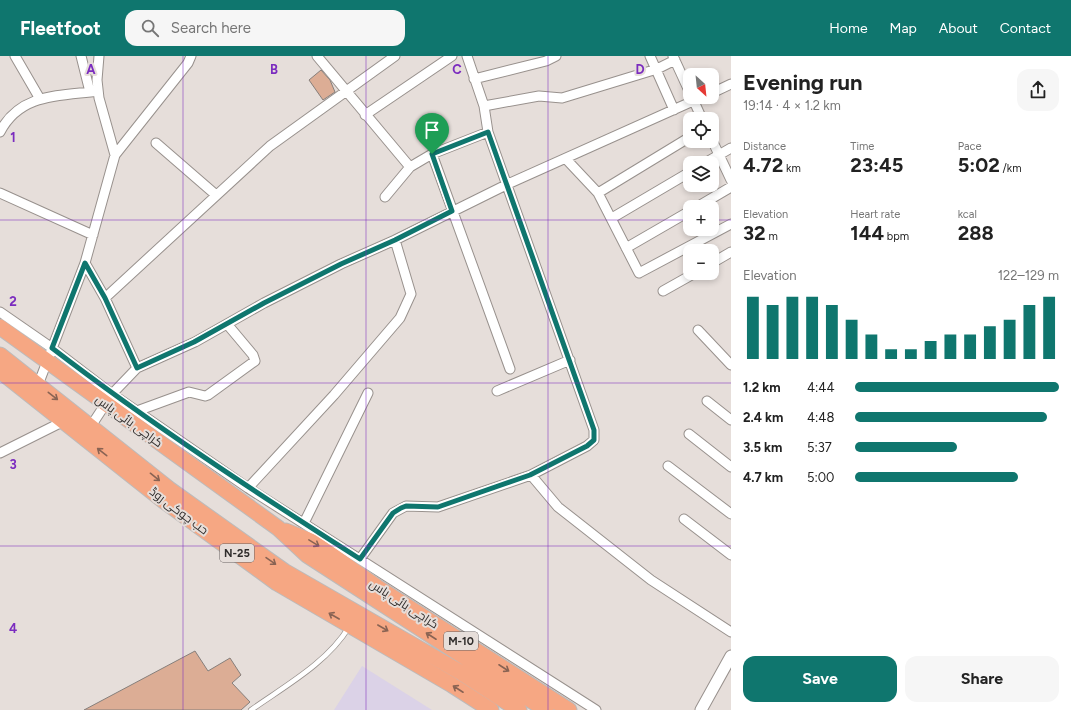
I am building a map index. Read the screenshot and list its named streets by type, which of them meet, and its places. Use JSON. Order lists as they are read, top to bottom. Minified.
{"streets":{"highway":["کراچی بائی پاس","حب چوکی روڈ","N-25","M-10"]},"north":"bottom right","page":{"header":"Fleetfoot","search":"Search here","nav":["Home","Map","About","Contact"],"heading":["Evening run","19:14 · 4 × 1.2 km"],"map_buttons":["+","−"],"stats":[["Distance","4.72 km"],["Time","23:45"],["Pace","5:02 /km"],["Elevation","32 m"],["Heart rate","144 bpm"],["kcal","288"]],"chart":["Elevation","122–129 m"],"list":[{"name":"1.2 km","note":"4:44"},{"name":"2.4 km","note":"4:48"},{"name":"3.5 km","note":"5:37"},{"name":"4.7 km","note":"5:00"}],"buttons":["Save","Share"]},"grid":{"columns":["A","B","C","D"],"rows":["1","2","3","4"]}}
